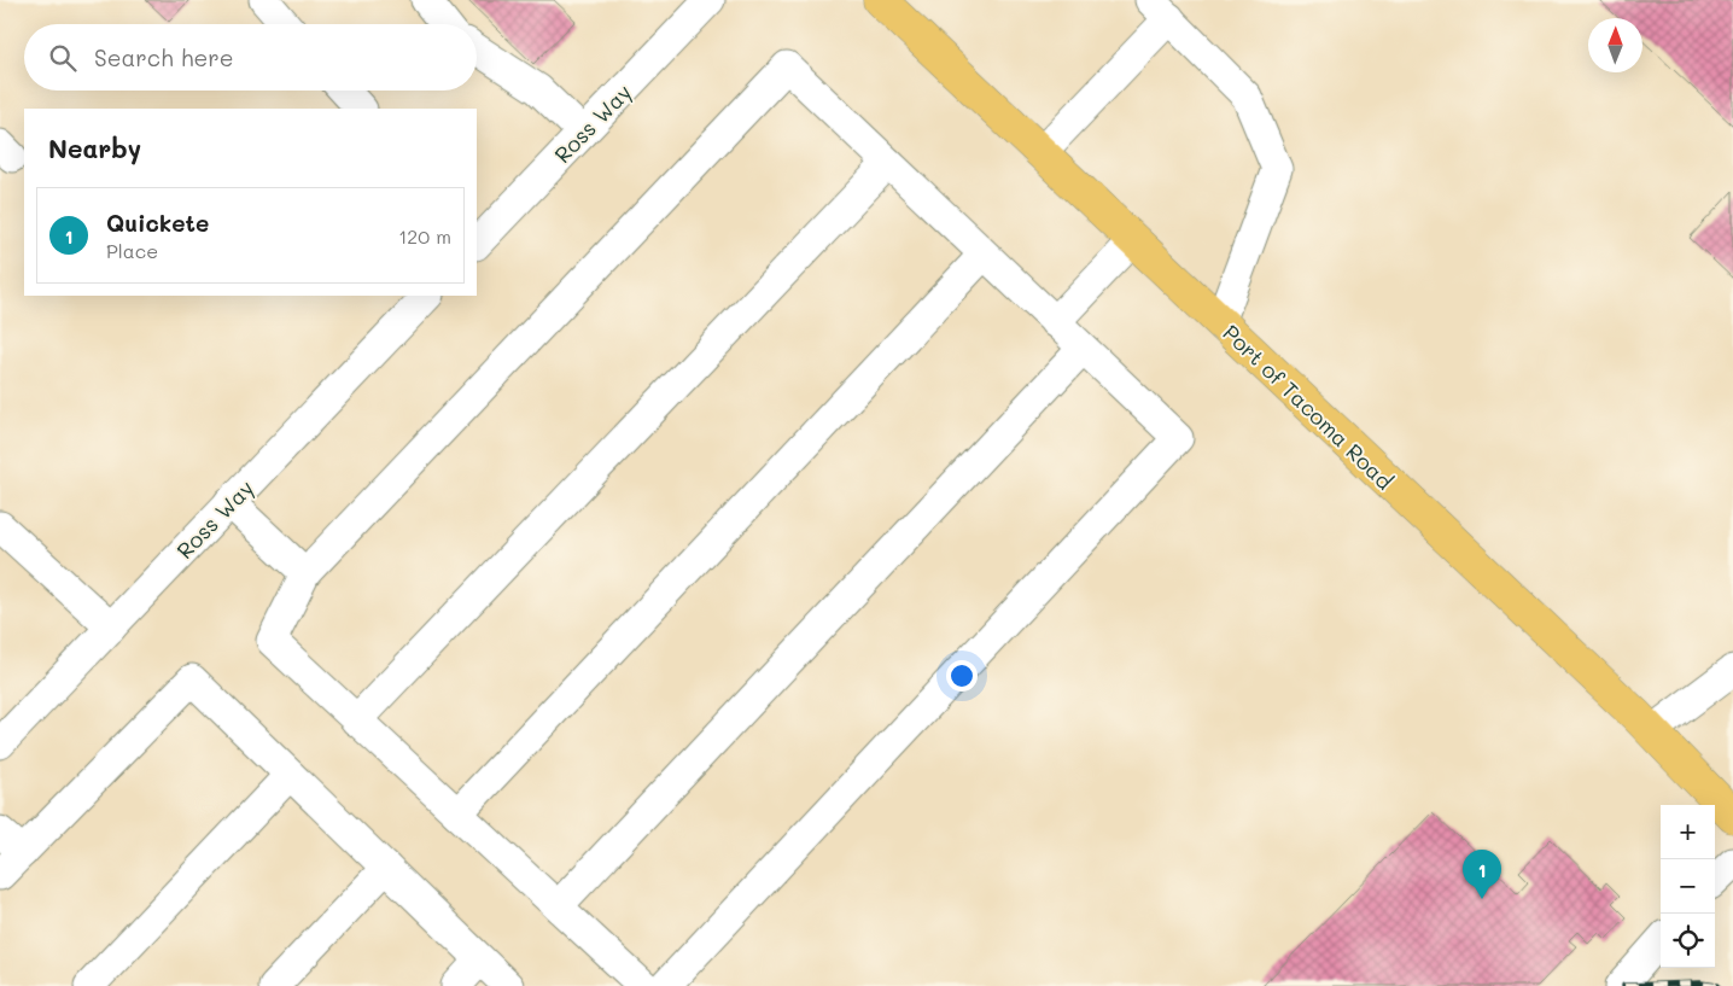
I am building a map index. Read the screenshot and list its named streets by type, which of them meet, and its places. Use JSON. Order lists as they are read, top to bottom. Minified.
{"streets":{"main road":["Port of Tacoma Road"],"street":["Ross Way"]},"north":"top","page":{"search":"Search here","heading":"Nearby","list":[{"mark":"1","name":"Quickete","note":"Place","value":"120 m"}],"map_buttons":["+","−"],"pins":"1"}}
